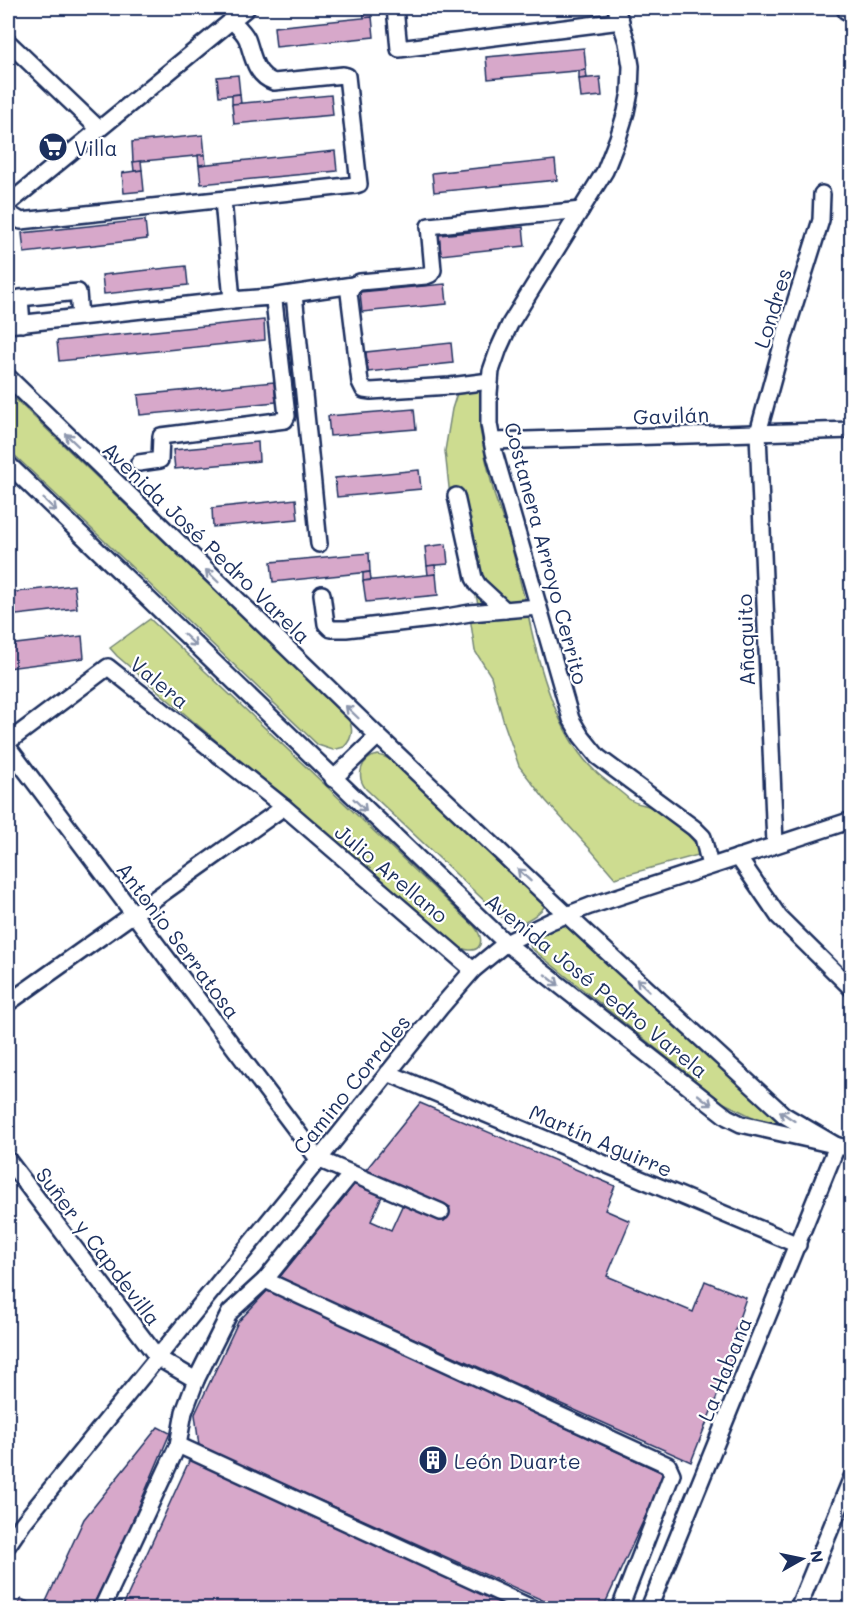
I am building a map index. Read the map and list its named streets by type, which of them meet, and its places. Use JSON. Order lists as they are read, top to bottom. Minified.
{"streets":{"street":["Londres","Gavilán","Avenida José Pedro Varela","Costanera Arroyo Cerrito","Añaquito","Valera","Julio Arellano","Antonio Serratosa","Camino Corrales","Martín Aguirre","Suñer y Capdevilla","La Habana"]},"crossings":[["Londres","Gavilán"],["Londres","Añaquito"],["Gavilán","Costanera Arroyo Cerrito"],["Gavilán","Añaquito"],["Avenida José Pedro Varela","Camino Corrales"],["Avenida José Pedro Varela","La Habana"],["Costanera Arroyo Cerrito","Camino Corrales"],["Añaquito","Camino Corrales"],["Valera","Julio Arellano"],["Julio Arellano","Camino Corrales"],["Antonio Serratosa","Camino Corrales"],["Camino Corrales","Martín Aguirre"],["Camino Corrales","Suñer y Capdevilla"],["Martín Aguirre","La Habana"]],"places":{"supermarket":["Villa"],"building":["León Duarte"]},"north":"right"}
